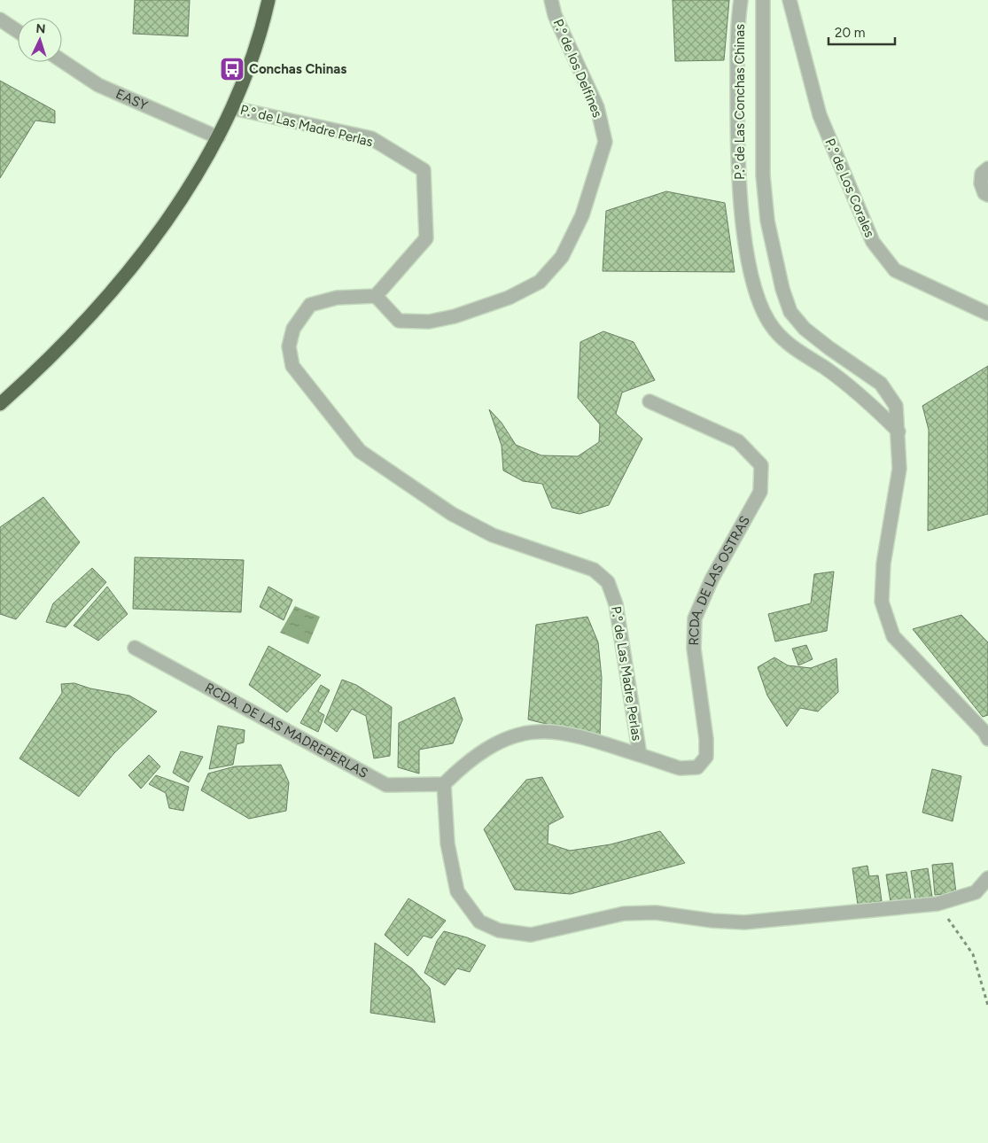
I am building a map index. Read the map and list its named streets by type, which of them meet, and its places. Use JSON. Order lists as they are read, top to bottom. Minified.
{"streets":{"street":["P.º de los Delfines","EASY","P.º de Las Conchas Chinas","P.º de Las Madre Perlas","P.º de Los Corales","RCDA. DE LAS OSTRAS","RCDA. DE LAS MADREPERLAS"]},"crossings":[["P.º de los Delfines","P.º de Las Madre Perlas"],["P.º de Las Madre Perlas","RCDA. DE LAS OSTRAS"],["P.º de Las Madre Perlas","RCDA. DE LAS MADREPERLAS"]],"places":{"bus stop":["Conchas Chinas"]},"scale_bar":"20 m","north":"top"}
